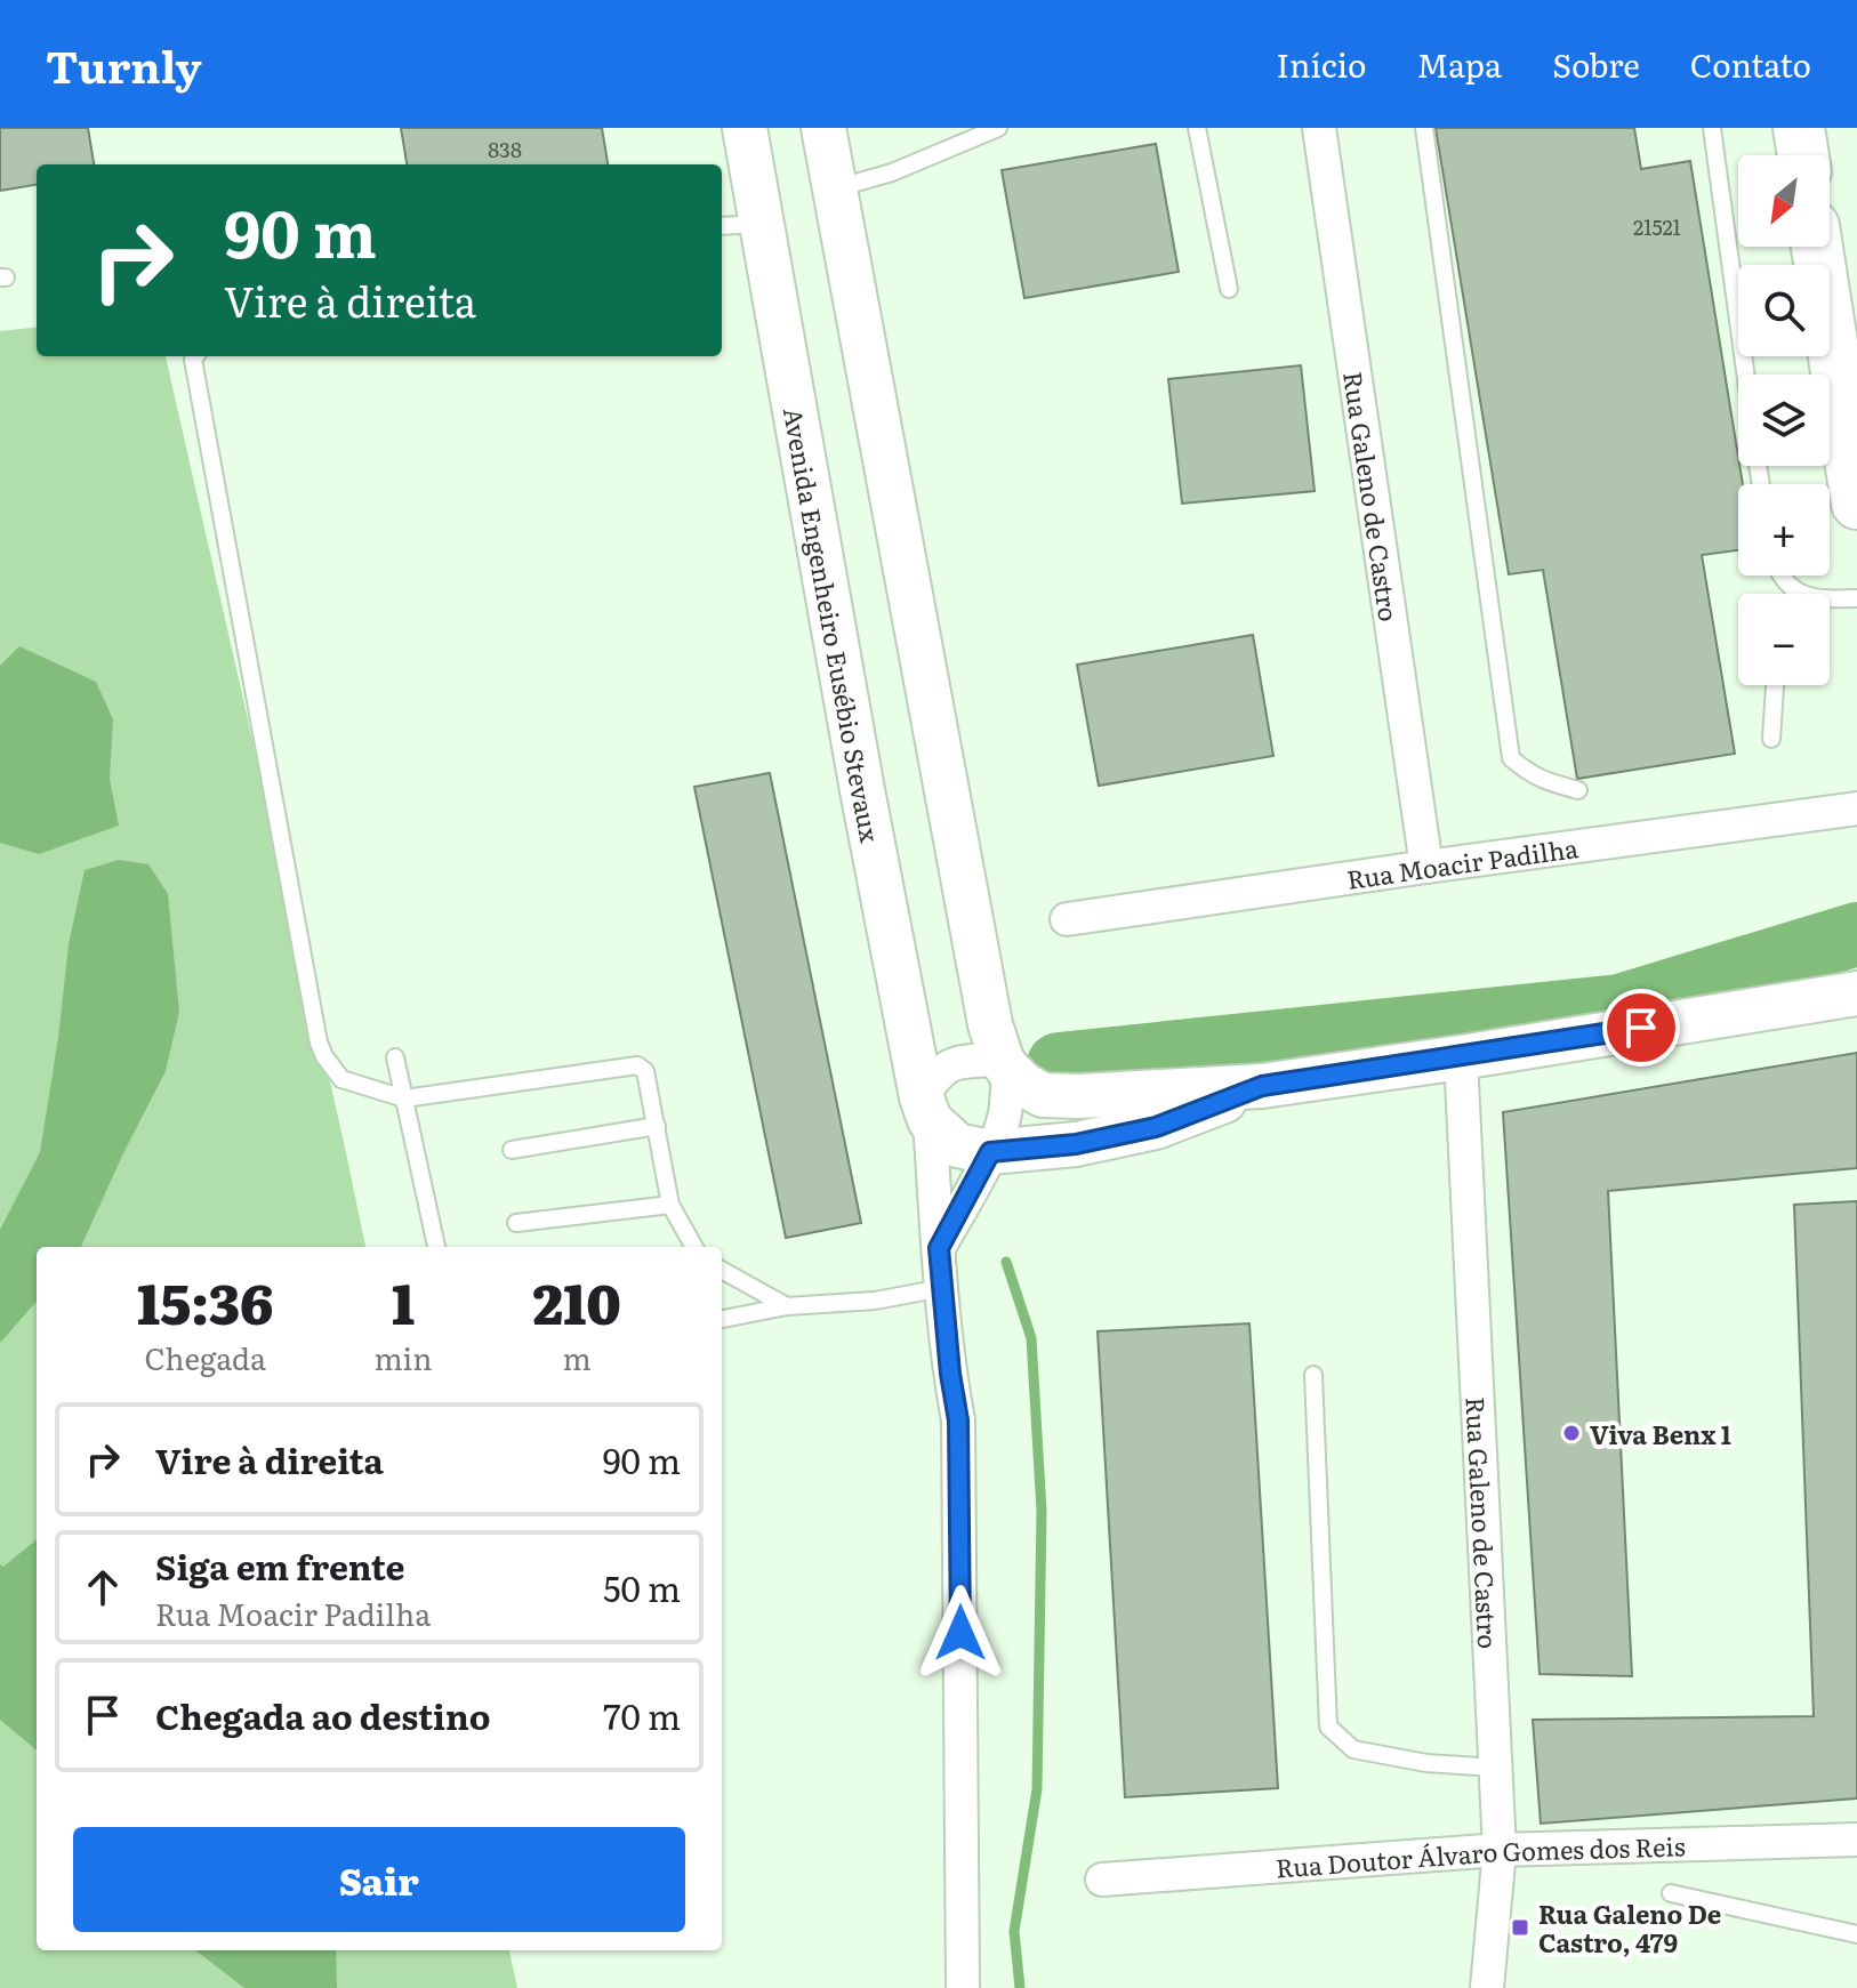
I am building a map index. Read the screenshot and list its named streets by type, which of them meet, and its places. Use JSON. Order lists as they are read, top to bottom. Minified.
{"streets":{"main road":["Avenida Engenheiro Eusébio Stevaux"],"street":["Rua Galeno de Castro","Rua Moacir Padilha","Rua Doutor Álvaro Gomes dos Reis"]},"crossings":[["Rua Galeno de Castro","Rua Moacir Padilha"],["Rua Galeno de Castro","Rua Doutor Álvaro Gomes dos Reis"]],"places":{"other":["Viva Benx 1"],"transit":["Rua Galeno De Castro, 479"]},"house_numbers":["838","21521"],"north":"bottom left","page":{"header":"Turnly","nav":["Início","Mapa","Sobre","Contato"],"map_buttons":["+","−"],"turn":["90 m","Vire à direita"],"eta":["15:36","Chegada","1","min","210","m"],"list":[{"name":"Vire à direita","value":"90 m"},{"name":"Siga em frente","note":"Rua Moacir Padilha","value":"50 m"},{"name":"Chegada ao destino","value":"70 m"}],"buttons":"Sair"}}
